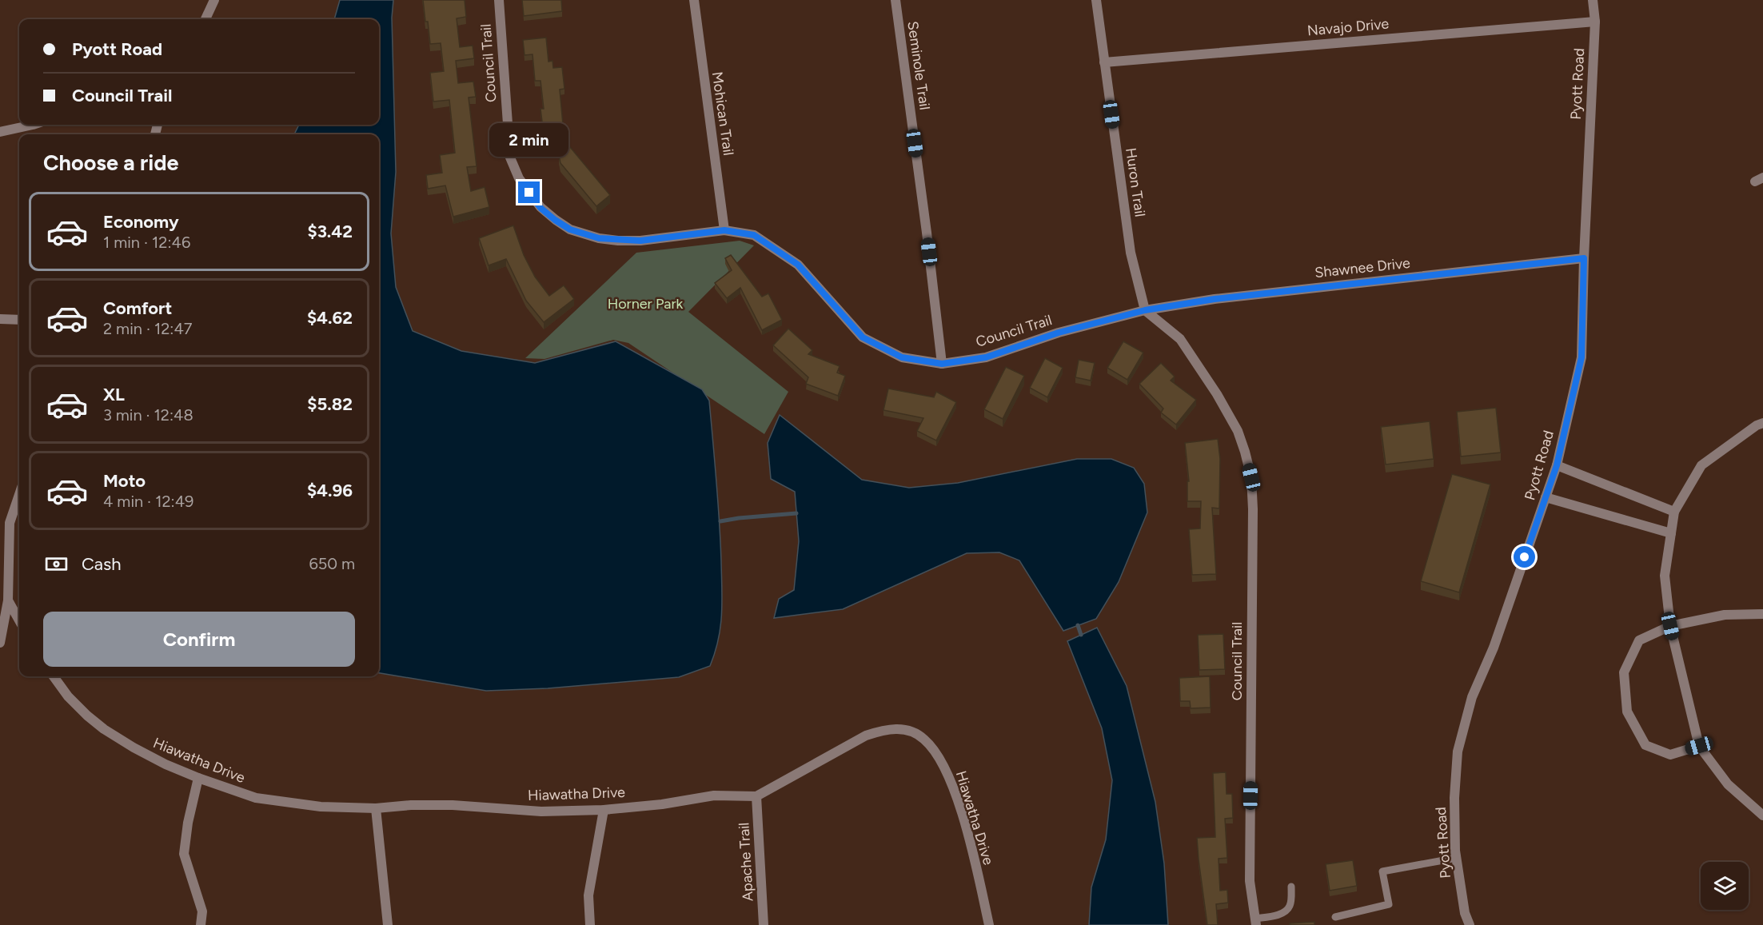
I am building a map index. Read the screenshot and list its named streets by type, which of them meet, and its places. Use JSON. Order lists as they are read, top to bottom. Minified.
{"streets":{"street":["Navajo Drive","Council Trail","Seminole Trail","Pyott Road","Mohican Trail","Huron Trail","Shawnee Drive","Hiawatha Drive","Apache Trail"]},"crossings":[["Navajo Drive","Pyott Road"],["Navajo Drive","Huron Trail"],["Council Trail","Seminole Trail"],["Council Trail","Mohican Trail"],["Council Trail","Huron Trail"],["Council Trail","Shawnee Drive"],["Pyott Road","Shawnee Drive"],["Huron Trail","Shawnee Drive"],["Hiawatha Drive","Apache Trail"]],"parks":["Horner Park"],"page":{"banner":["Pyott Road","Council Trail"],"bubble":"2 min","heading":"Choose a ride","list":[{"name":"Economy","note":"1 min · 12:46","value":"$3.42"},{"name":"Comfort","note":"2 min · 12:47","value":"$4.62"},{"name":"XL","note":"3 min · 12:48","value":"$5.82"},{"name":"Moto","note":"4 min · 12:49","value":"$4.96"}],"pay":["Cash","650 m"],"buttons":"Confirm"}}
